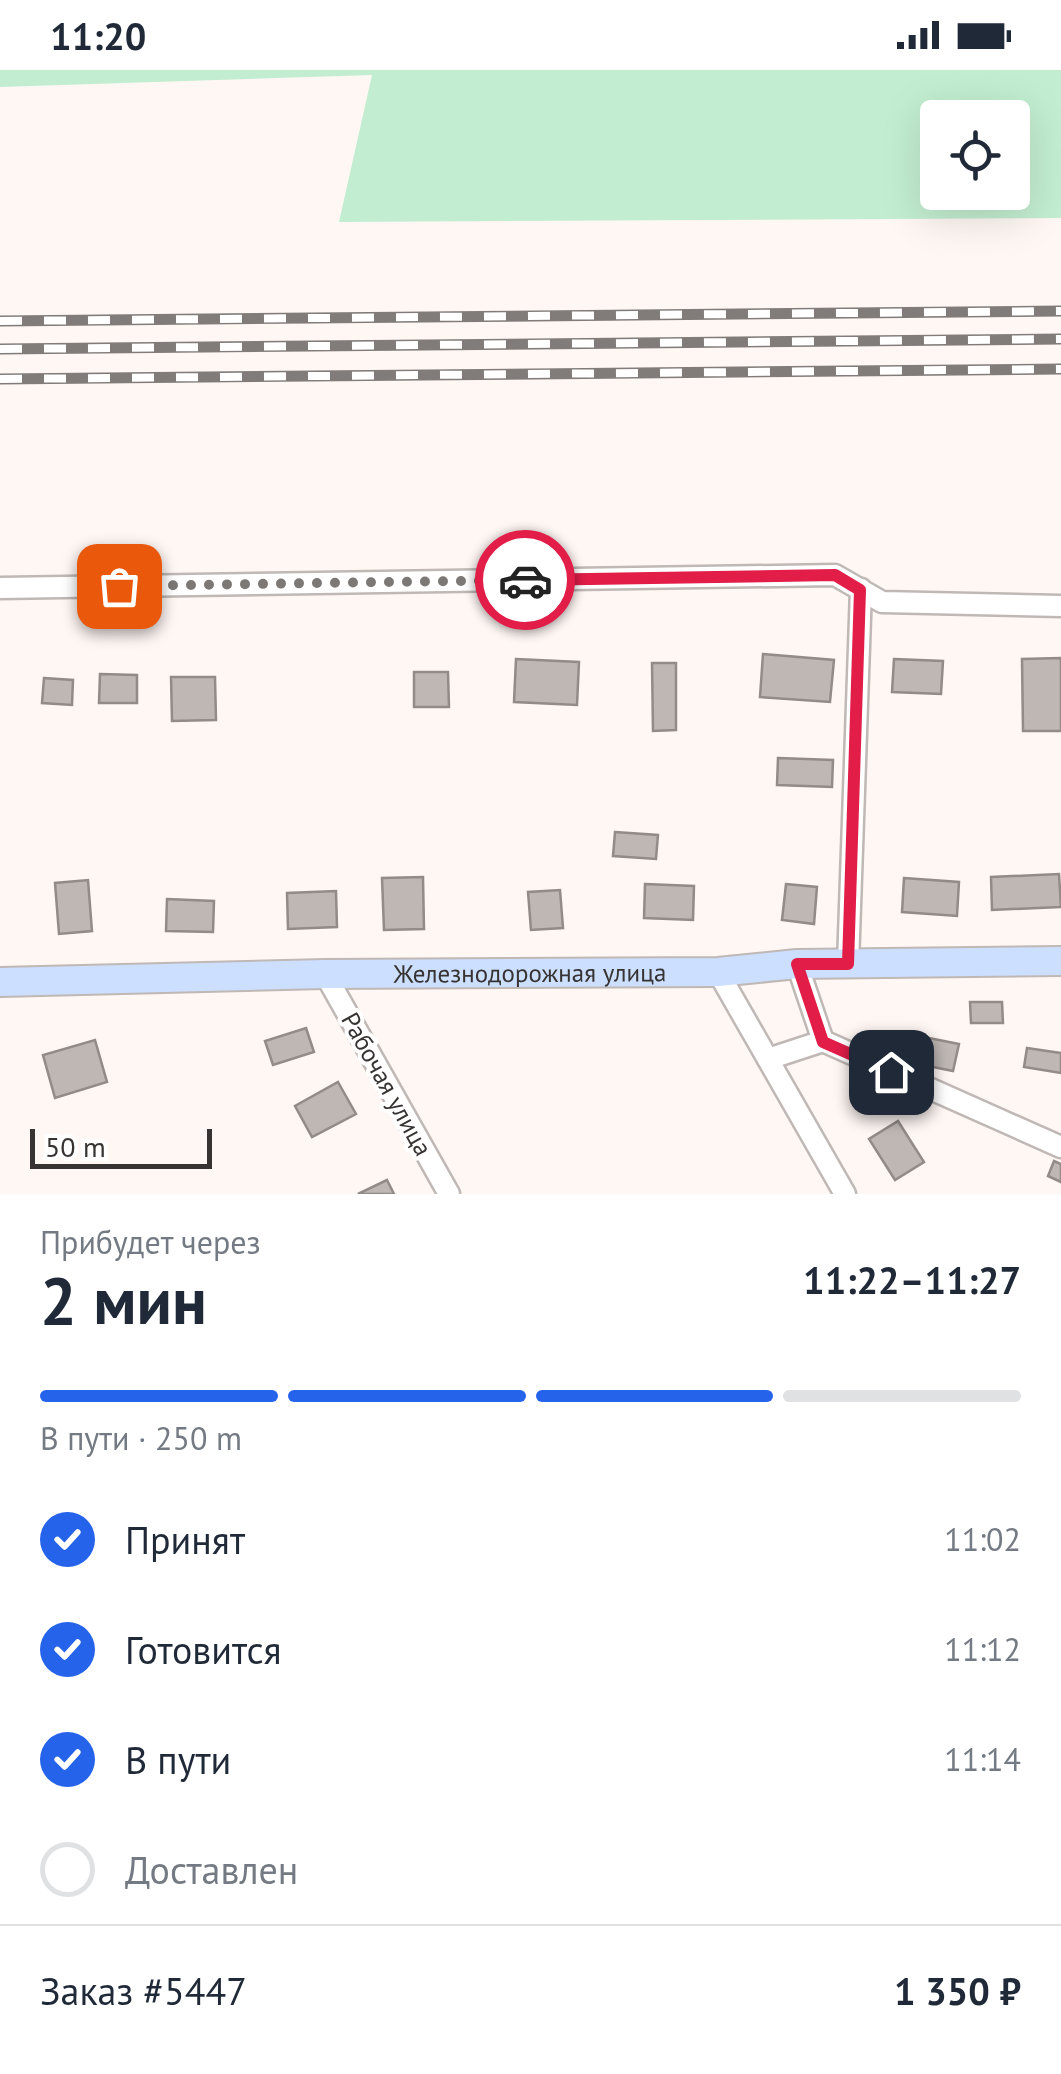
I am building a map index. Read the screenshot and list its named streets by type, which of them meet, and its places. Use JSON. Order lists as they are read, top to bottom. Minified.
{"streets":{"street":["Железнодорожная улица","Рабочая улица"]},"crossings":[["Железнодорожная улица","Рабочая улица"]],"scale_bar":"50 m","page":{"status":"11:20","scale":"50 m","heading":["2 мин","Прибудет через","11:22–11:27"],"panel":["Заказ #5447","1 350 ₽"],"bar":"В пути · 250 m","list":[["Принят","11:02"],["Готовится","11:12"],["В пути","11:14"],"Доставлен"]}}
